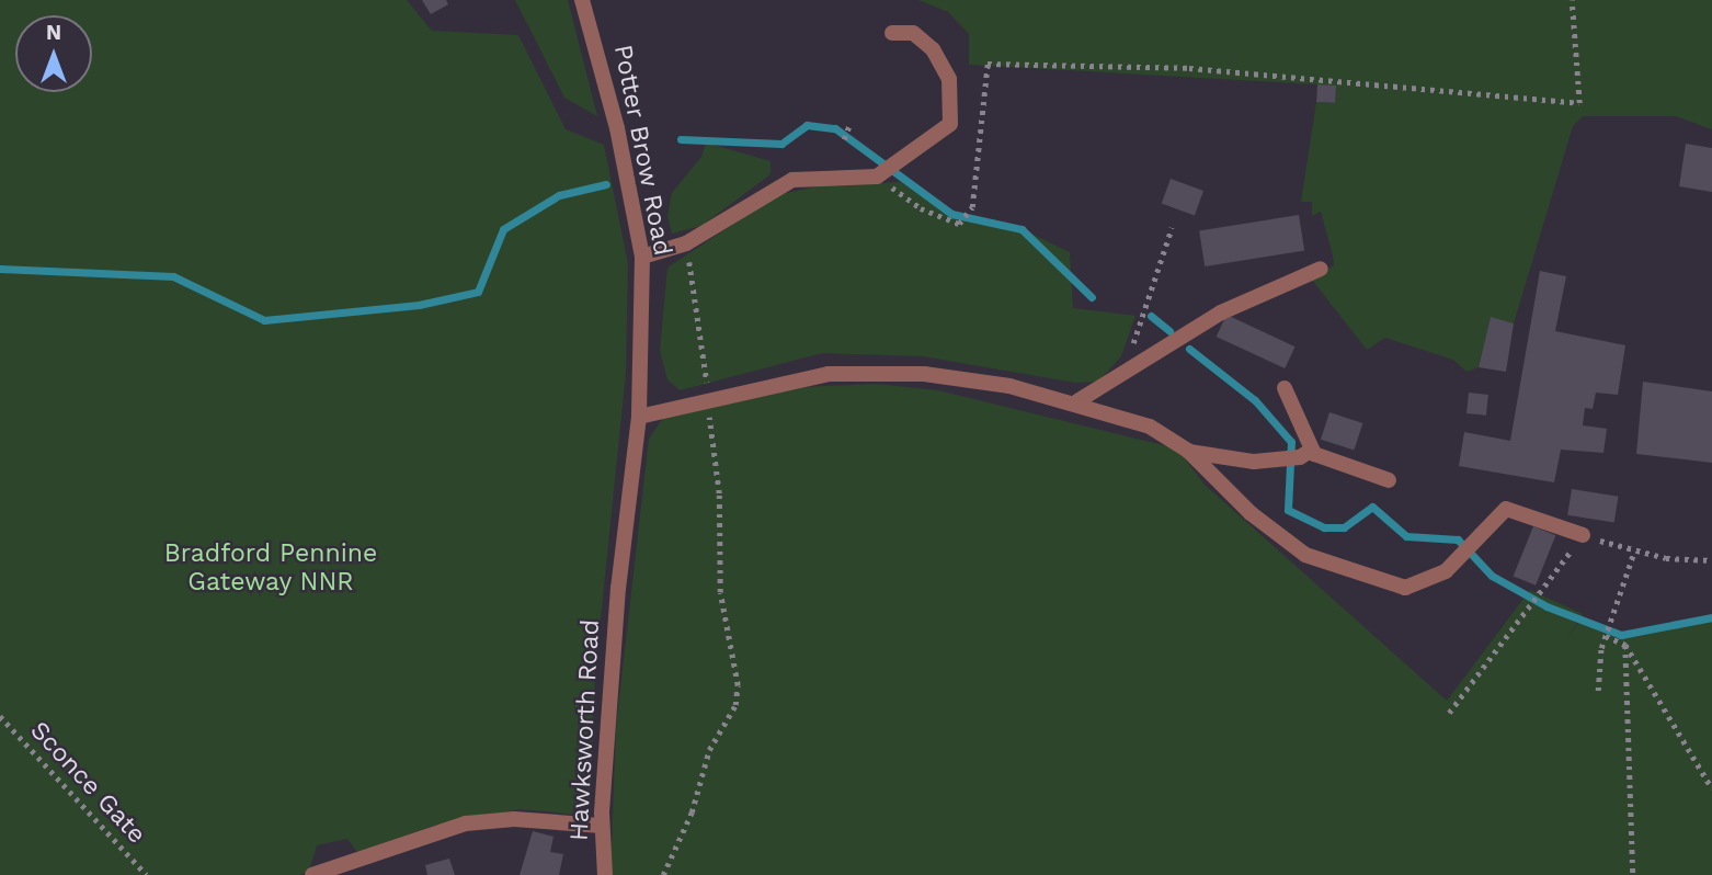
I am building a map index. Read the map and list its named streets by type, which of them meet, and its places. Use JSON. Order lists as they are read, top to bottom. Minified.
{"streets":{"street":["Potter Brow Road","Hawksworth Road"],"path":["Sconce Gate"]},"crossings":[["Potter Brow Road","Hawksworth Road"]],"parks":["Bradford Pennine Gateway NNR"],"north":"top"}
